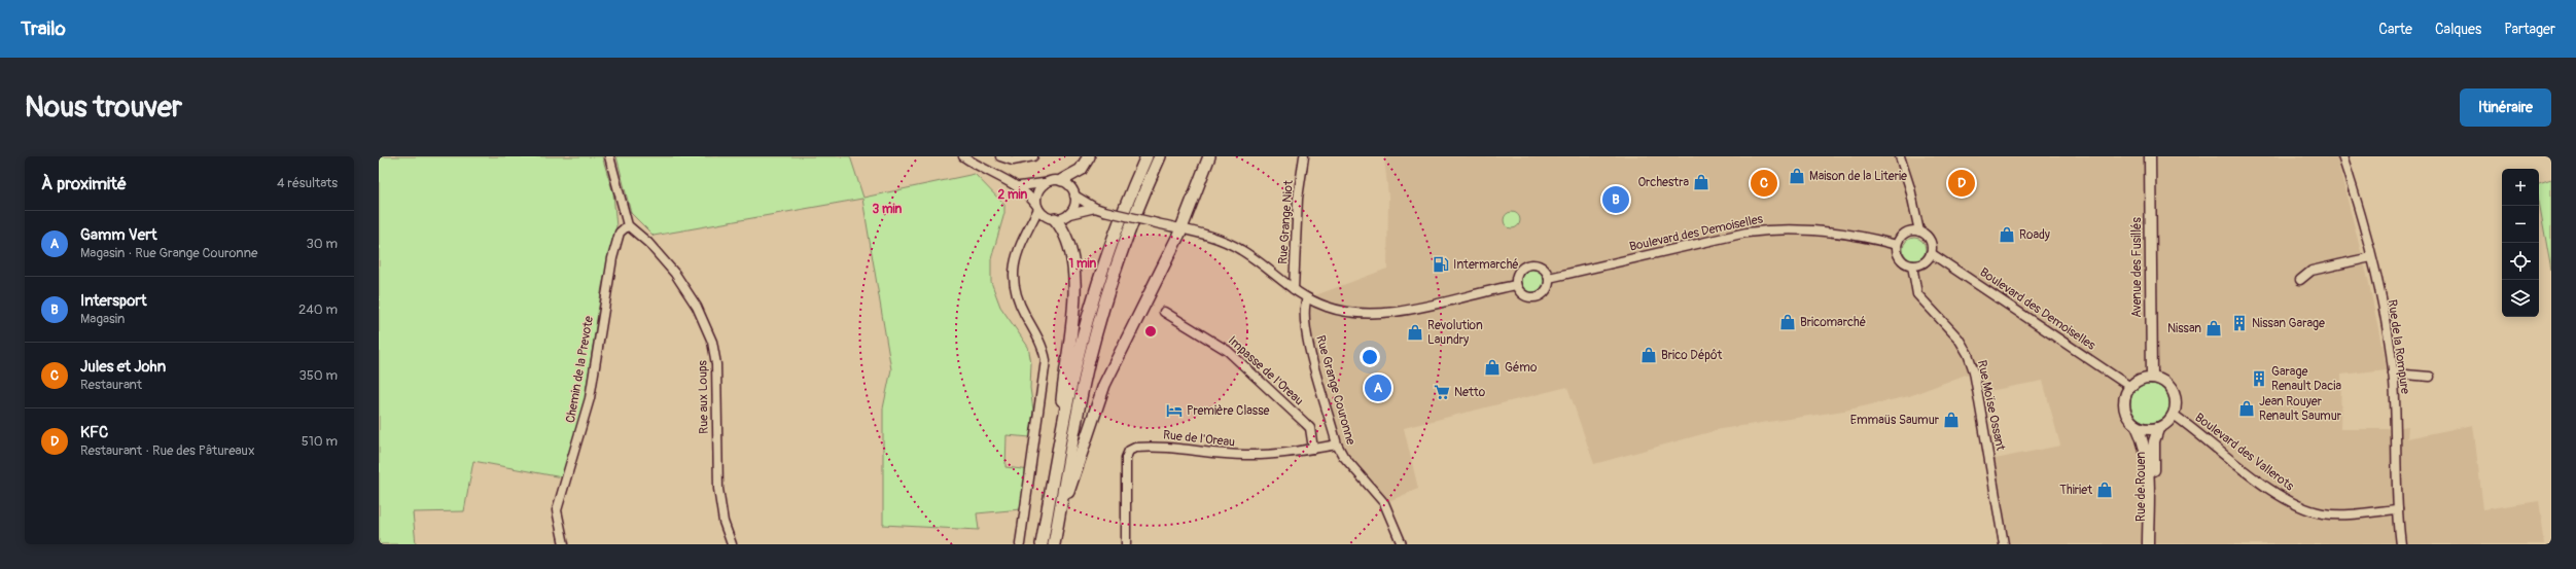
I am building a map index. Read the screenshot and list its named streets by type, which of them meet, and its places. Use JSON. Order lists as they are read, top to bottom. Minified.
{"streets":{"main road":["Avenue des Fusillés","Rue de Rouen"],"street":["Rue Grange Niot","Boulevard des Demoiselles","Rue de la Rompure","Chemin de la Prevote","Impasse de l'Oreau","Rue Grange Couronne","Rue aux Loups","Rue Moïse Ossant","Rue de l'Oreau","Boulevard des Vallerots"]},"crossings":[["Boulevard des Demoiselles","Avenue des Fusillés"],["Boulevard des Demoiselles","Rue Moïse Ossant"],["Boulevard des Demoiselles","Boulevard des Vallerots"],["Boulevard des Demoiselles","Rue de Rouen"],["Avenue des Fusillés","Boulevard des Vallerots"],["Avenue des Fusillés","Rue de Rouen"],["Rue de la Rompure","Boulevard des Vallerots"],["Chemin de la Prevote","Rue aux Loups"],["Impasse de l'Oreau","Rue de l'Oreau"],["Rue Grange Couronne","Rue de l'Oreau"],["Boulevard des Vallerots","Rue de Rouen"]],"places":{"shop":["Maison de la Literie","Orchestra","Roady","Bricomarché","Nissan","Revolution Laundry","Brico Dépôt","Gémo","Jean Rouyer Renault Saumur","Emmaüs Saumur","Thiriet"],"fuel station":["Intermarché"],"building":["Nissan Garage","Garage Renault Dacia"],"supermarket":["Netto"],"hotel":["Première Classe"]},"page":{"header":"Trailo","nav":["Carte","Calques","Partager"],"buttons":"Itinéraire","title":"Nous trouver","heading":["À proximité","4 résultats"],"pins":["C","D","B","A"],"map_buttons":["+","−"],"list":[{"mark":"A","name":"Gamm Vert","note":"Magasin · Rue Grange Couronne","value":"30 m"},{"mark":"B","name":"Intersport","note":"Magasin","value":"240 m"},{"mark":"C","name":"Jules et John","note":"Restaurant","value":"350 m"},{"mark":"D","name":"KFC","note":"Restaurant · Rue des Pâtureaux","value":"510 m"}]},"rings":["2 min","3 min","1 min"]}
